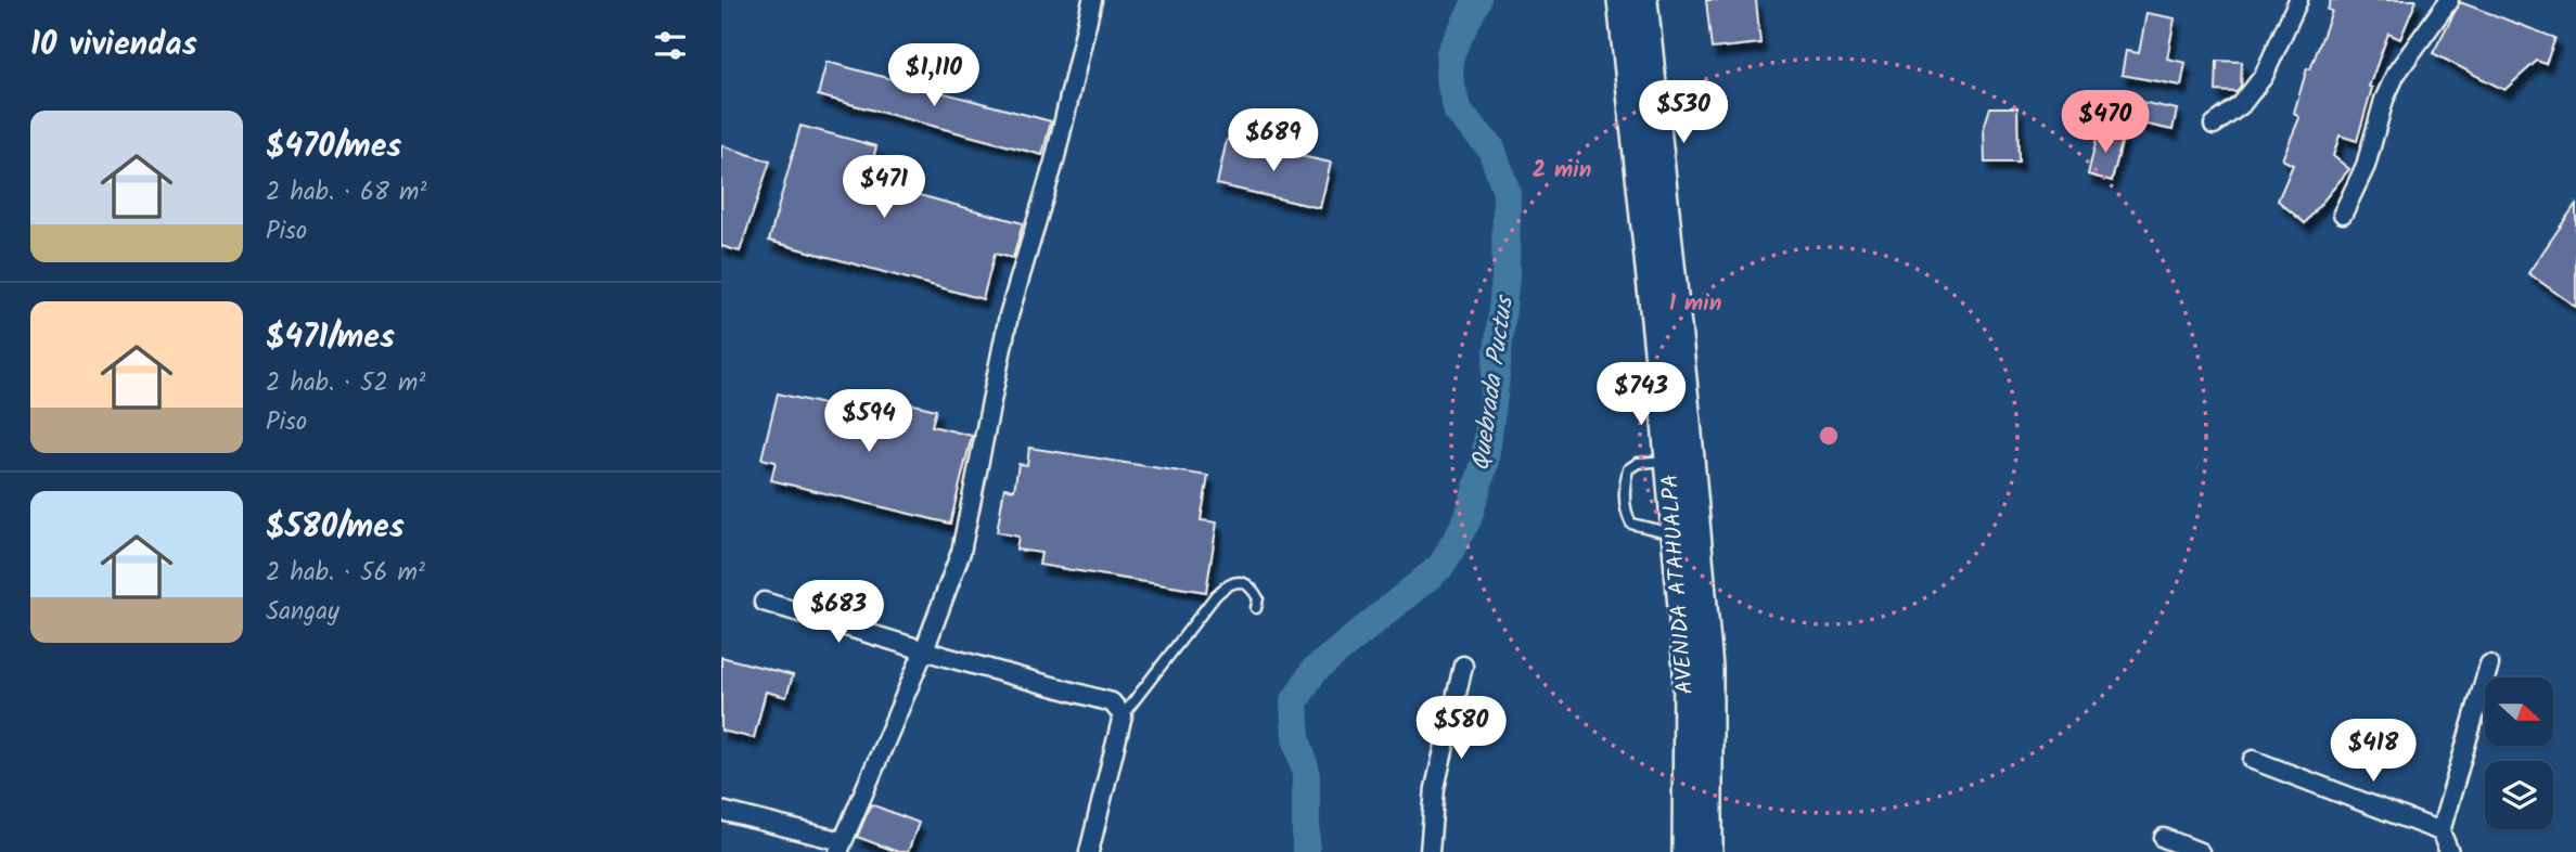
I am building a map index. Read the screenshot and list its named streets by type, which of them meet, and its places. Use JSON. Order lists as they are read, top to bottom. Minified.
{"streets":{"main road":["AVENIDA ATAHUALPA"]},"water":["Quebrada Puctus"],"north":"right","page":{"heading":"10 viviendas","price":["$1,110","$530","$470","$689","$471","$743","$594","$683","$580","$418"],"list":[{"name":"$470/mes","note":"2 hab. · 68 m² · Piso"},{"name":"$471/mes","note":"2 hab. · 52 m² · Piso"},{"name":"$580/mes","note":"2 hab. · 56 m² · Sangay"}]},"rings":["2 min","1 min"]}
